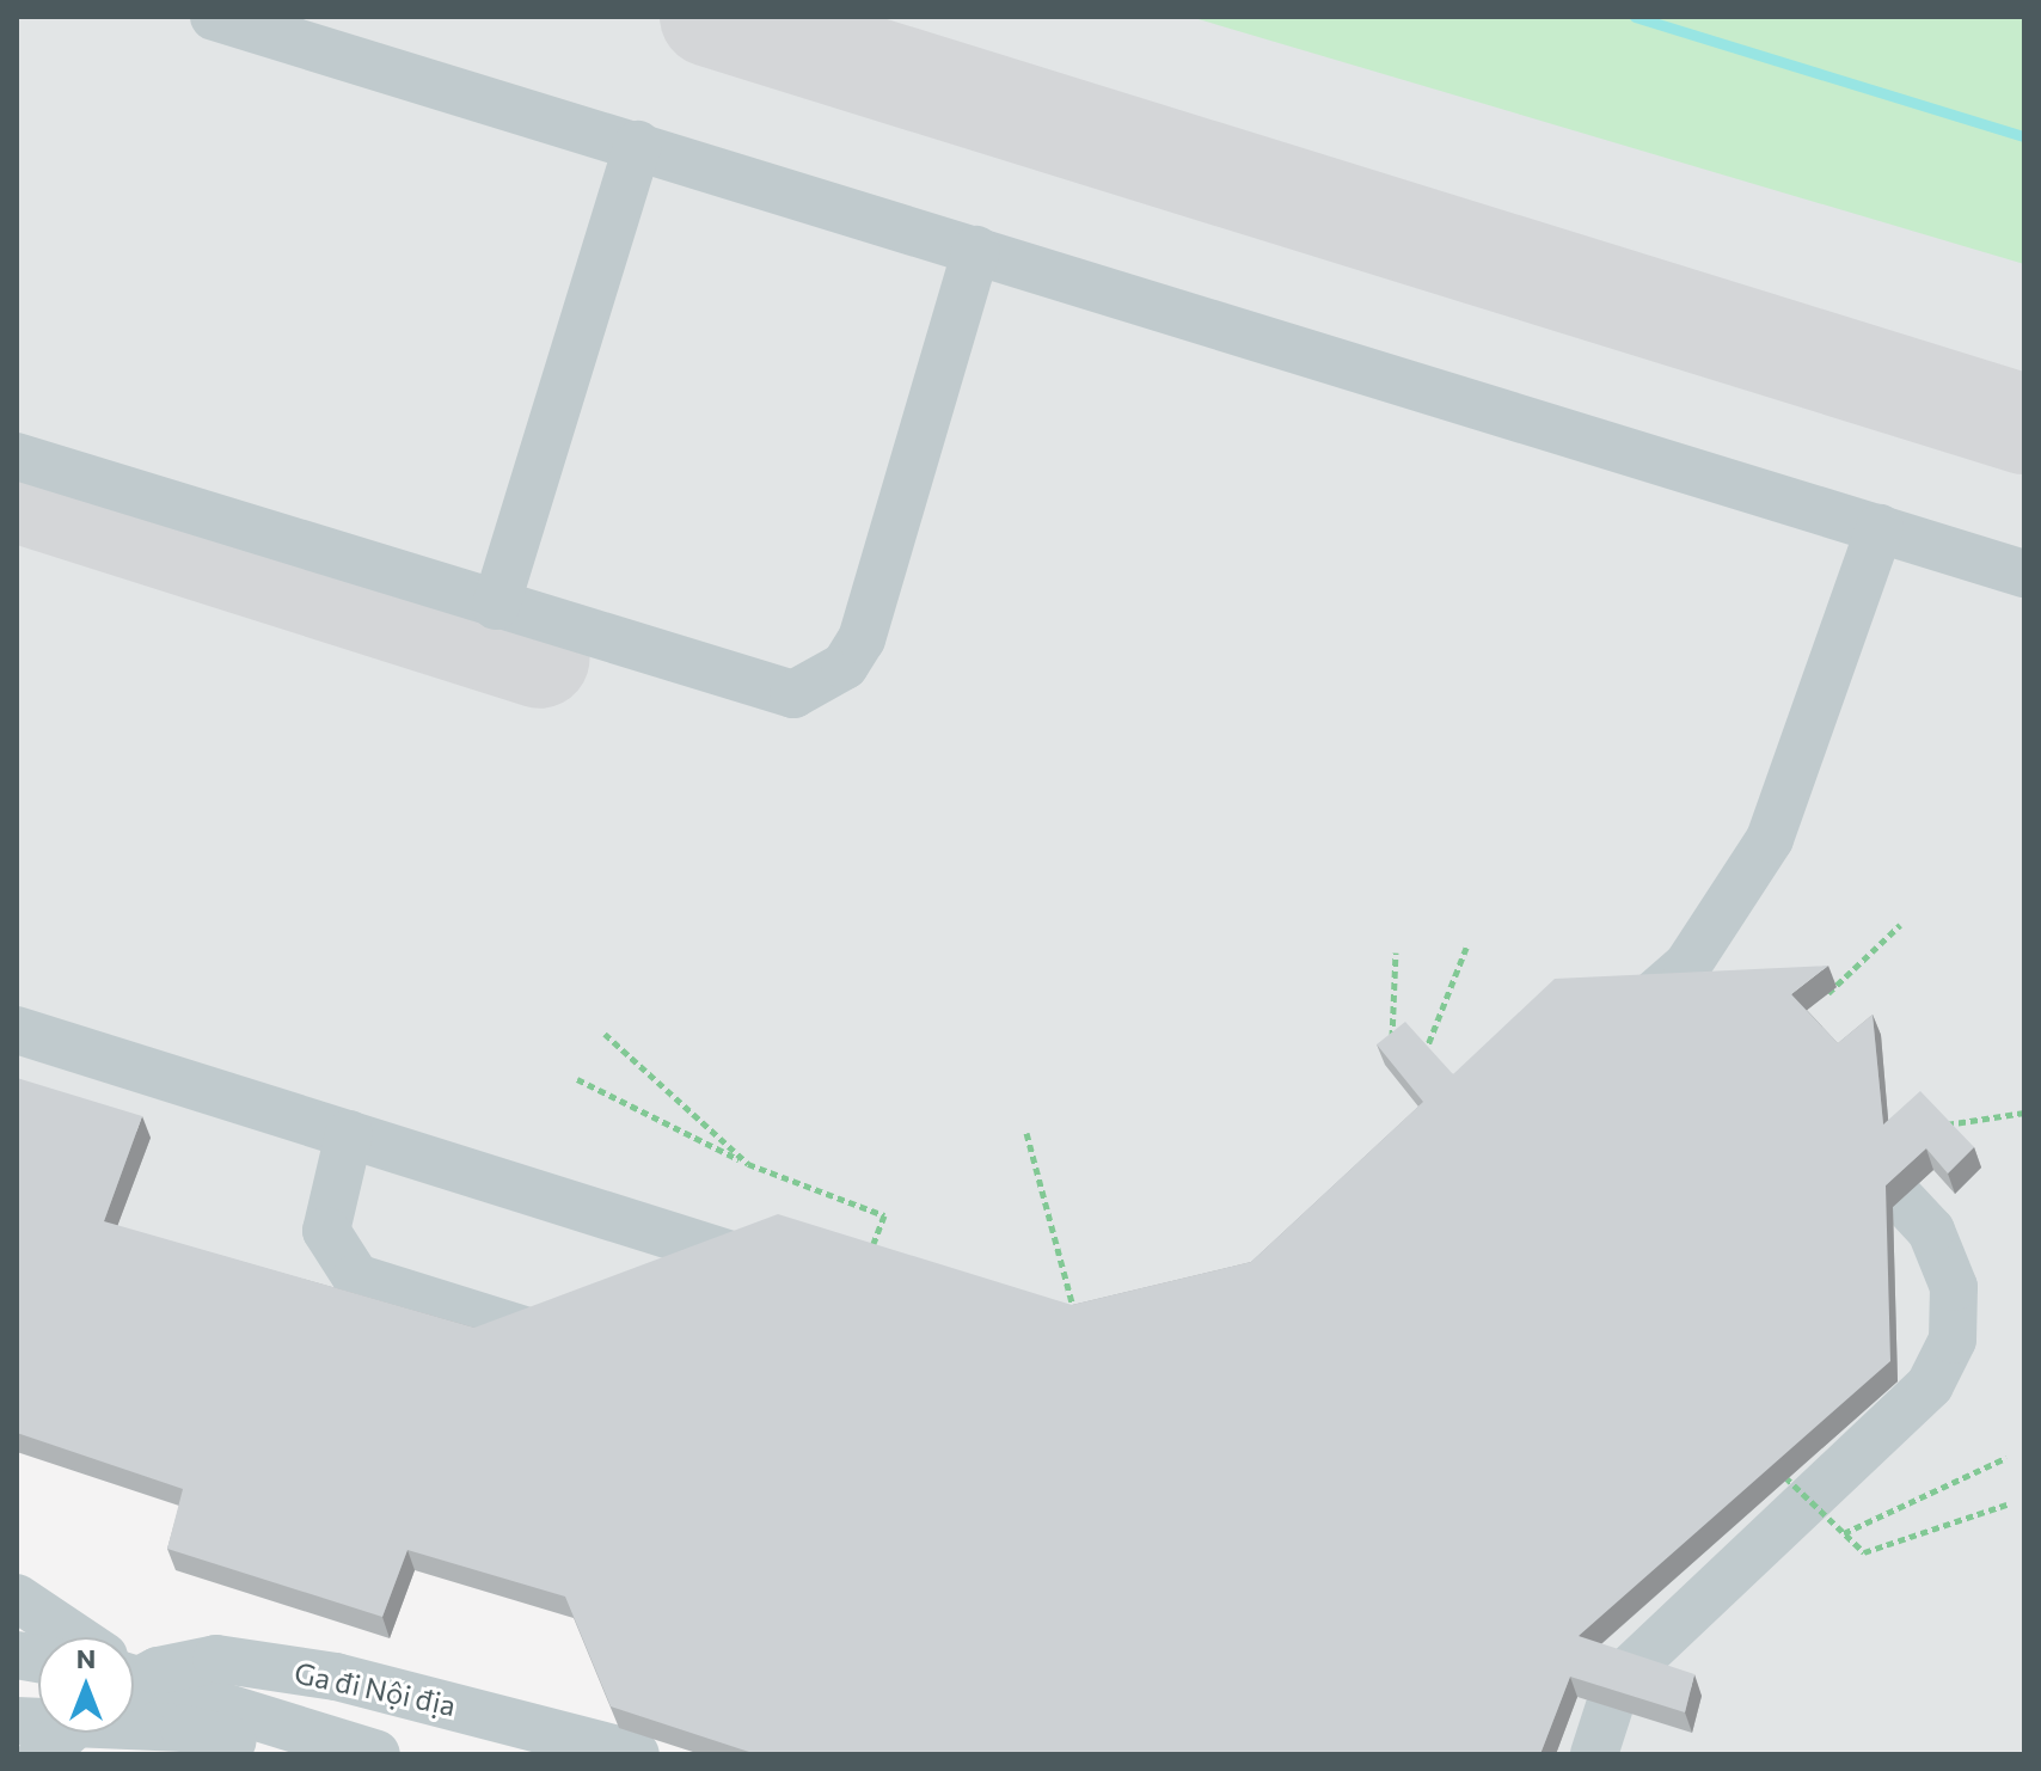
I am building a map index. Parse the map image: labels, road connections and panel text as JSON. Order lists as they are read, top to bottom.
{
  "streets": {
    "lane": ["Ga đi Nội địa"]
  },
  "north": "top"
}
